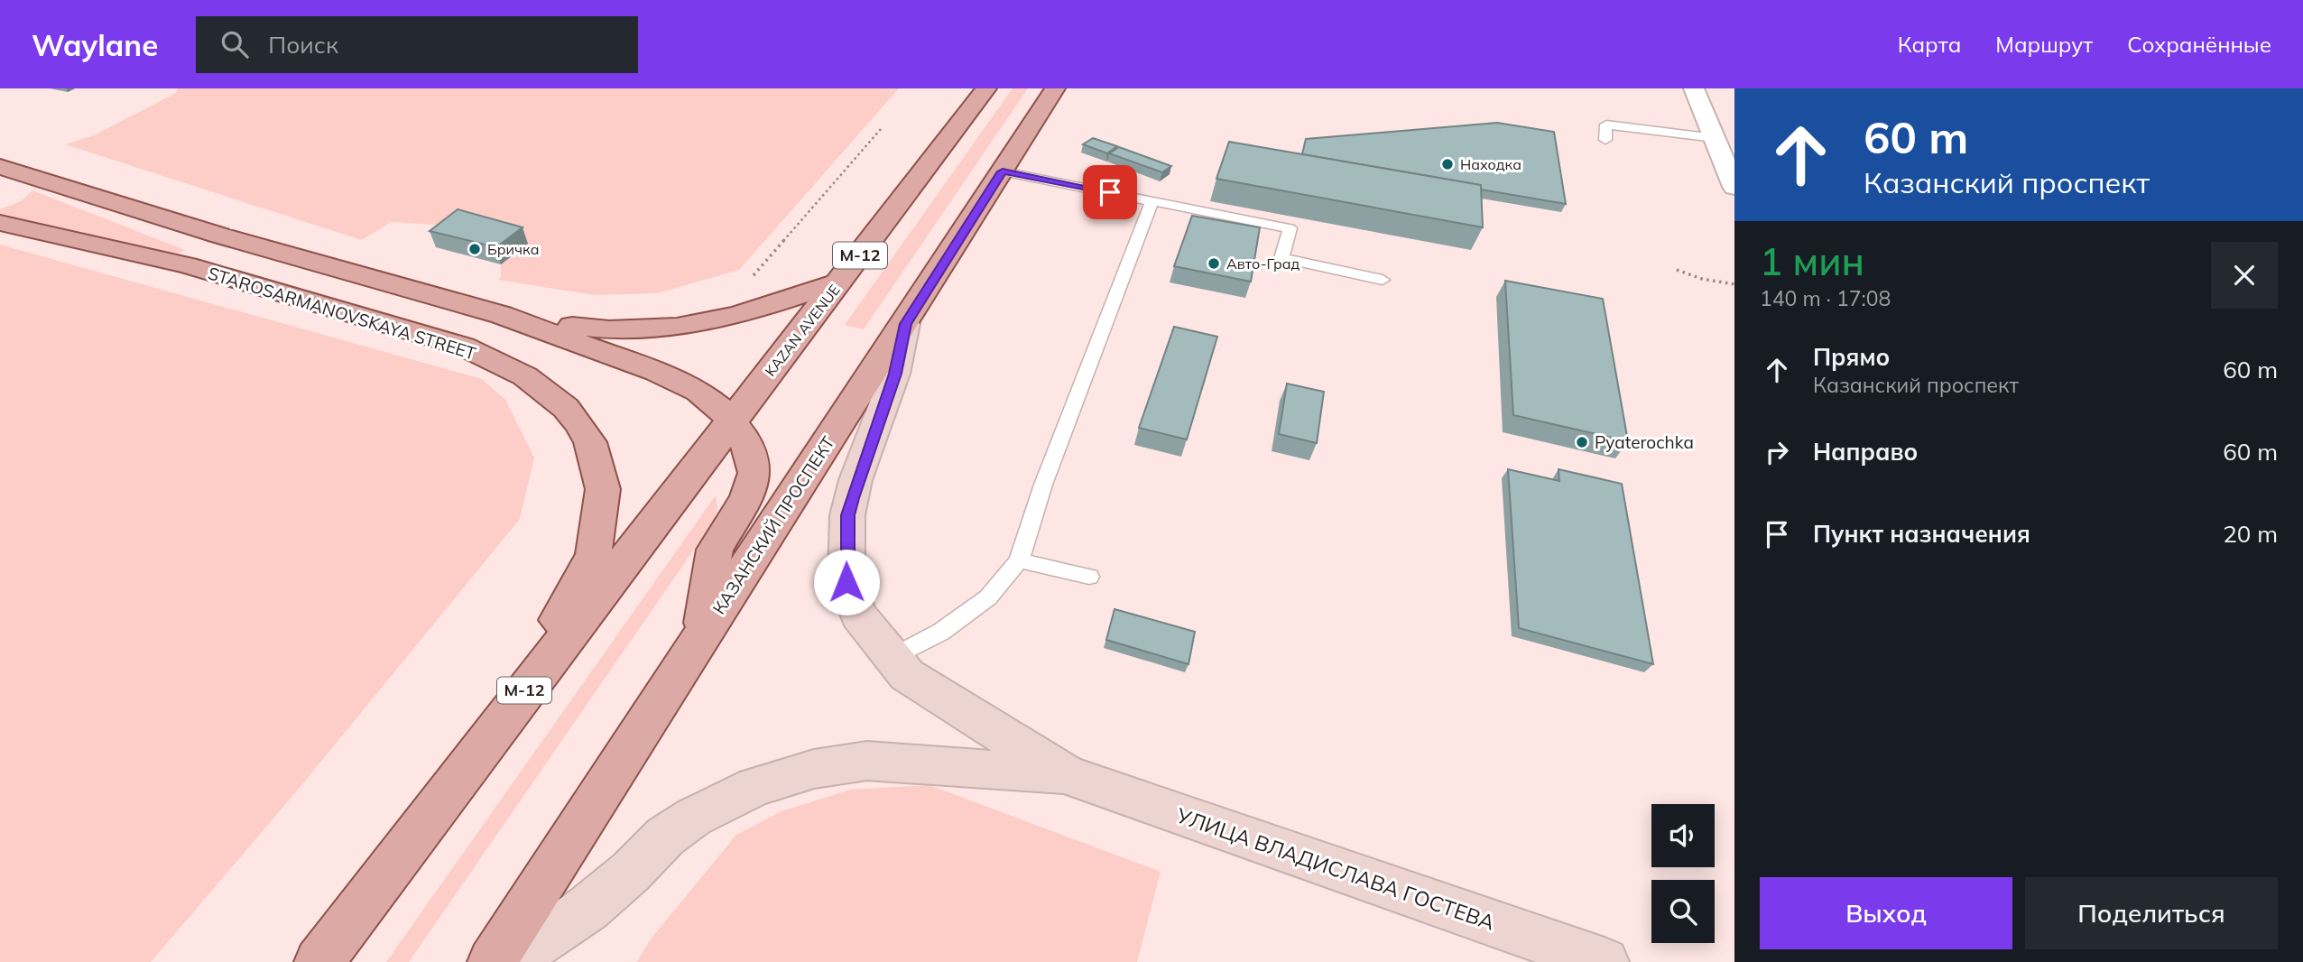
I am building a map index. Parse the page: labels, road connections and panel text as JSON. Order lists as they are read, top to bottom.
{
  "streets": {
    "main road": [
      "М-12",
      "STAROSARMANOVSKAYA STREET",
      "KAZAN AVENUE",
      "КАЗАНСКИЙ ПРОСПЕКТ",
      "УЛИЦА ВЛАДИСЛАВА ГОСТЕВА"
    ]
  },
  "crossings": [
    ["М-12", "STAROSARMANOVSKAYA STREET"],
    ["М-12", "KAZAN AVENUE"],
    ["КАЗАНСКИЙ ПРОСПЕКТ", "УЛИЦА ВЛАДИСЛАВА ГОСТЕВА"]
  ],
  "places": [
    "Находка",
    "Бричка",
    "Авто-Град",
    "Pyaterochka"
  ],
  "page": {
    "header": "Waylane",
    "search": "Поиск",
    "nav": ["Карта", "Маршрут", "Сохранённые"],
    "turn": ["60 m", "Казанский проспект"],
    "heading": ["1 мин", "140 m · 17:08"],
    "list": [
      {
        "name": "Прямо",
        "note": "Казанский проспект",
        "value": "60 m"
      },
      {
        "name": "Направо",
        "value": "60 m"
      },
      {
        "name": "Пункт назначения",
        "value": "20 m"
      }
    ],
    "buttons": ["Выход", "Поделиться"]
  }
}
